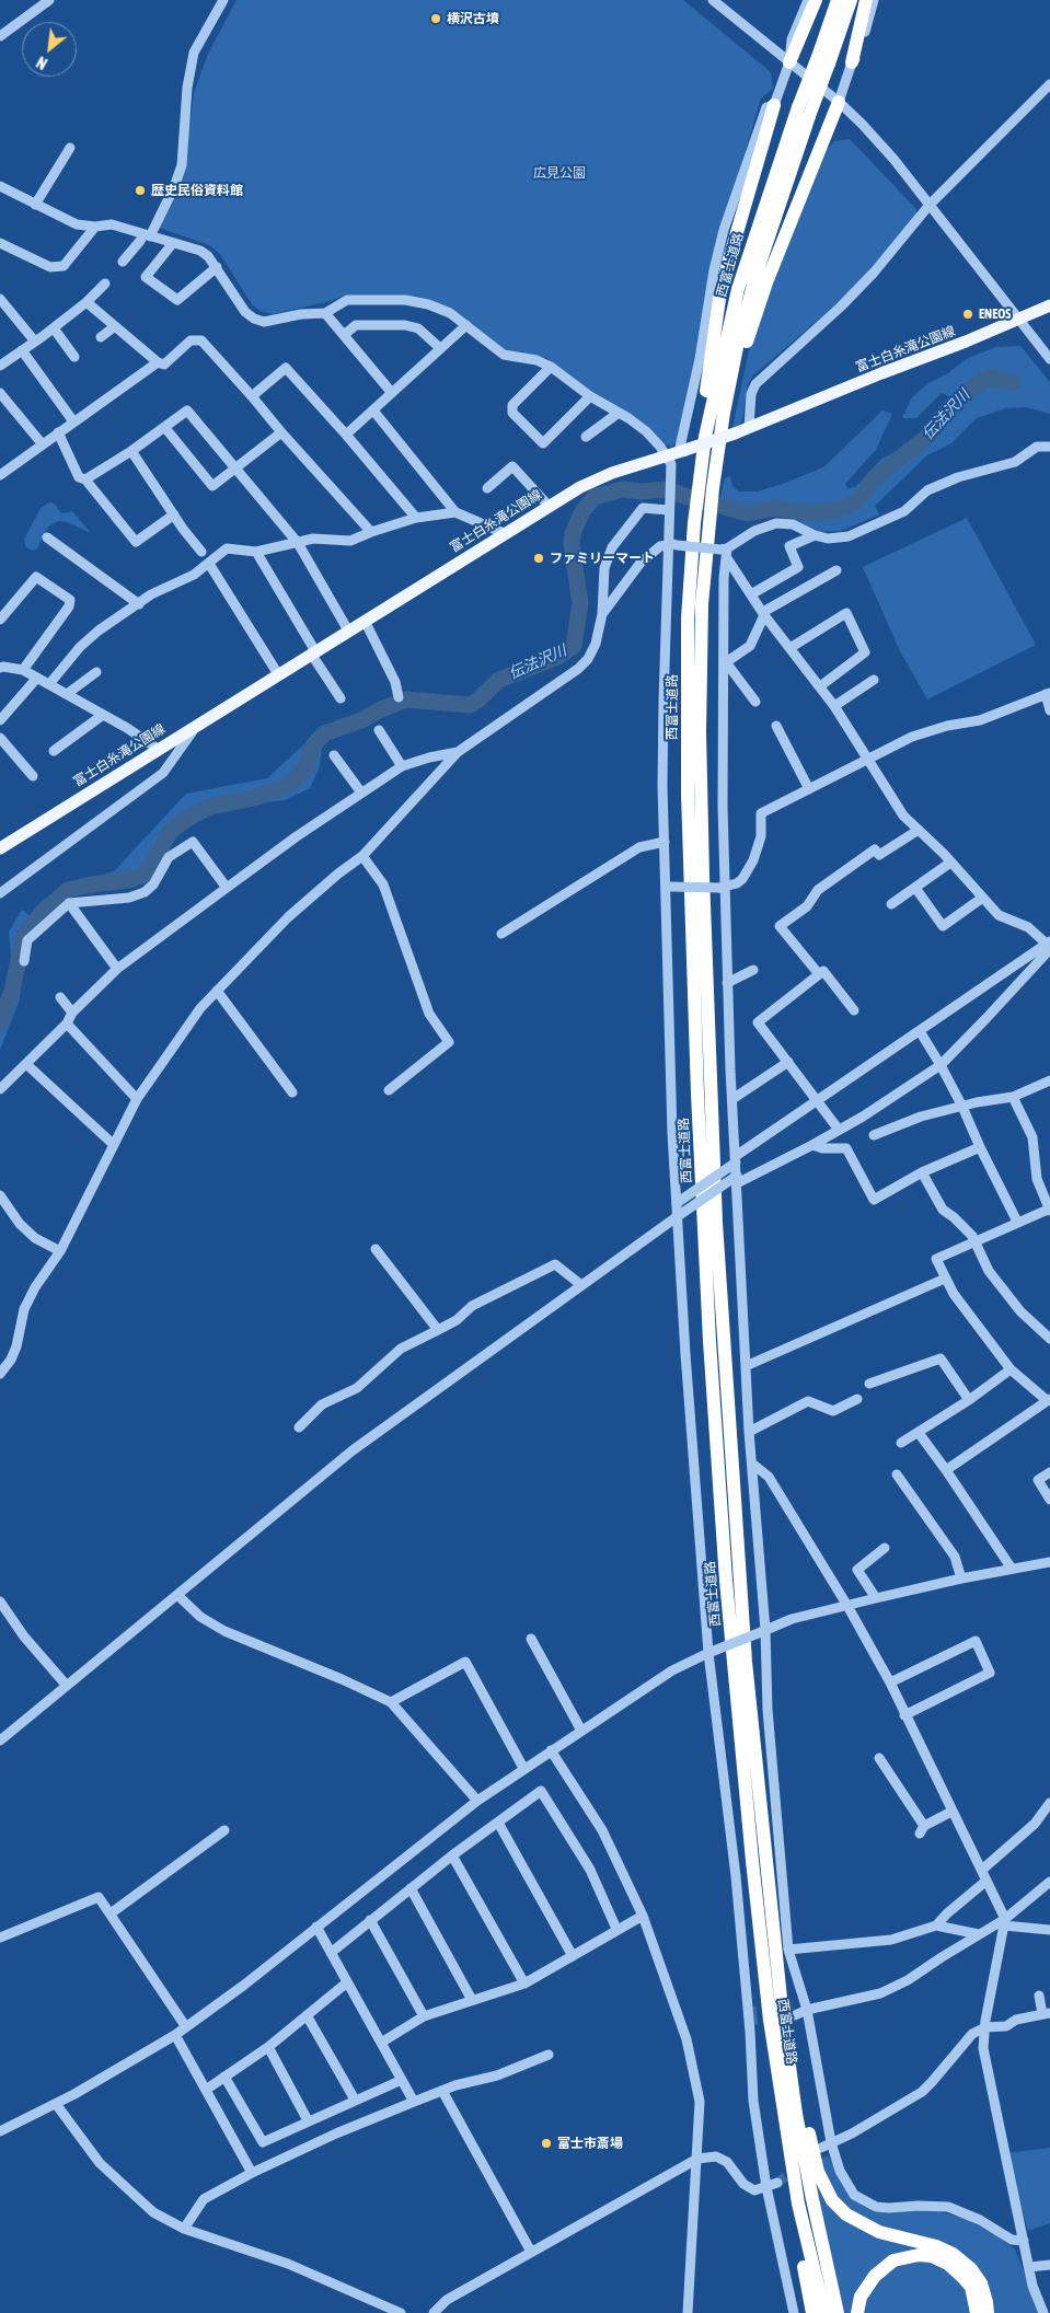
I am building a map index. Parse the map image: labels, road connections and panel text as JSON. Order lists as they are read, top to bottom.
{
  "streets": {
    "highway": ["西富士道路"],
    "main road": ["富士白糸滝公園線"]
  },
  "water": ["伝法沢川"],
  "parks": ["広見公園"],
  "places": [
    "横沢古墳",
    "歴史民俗資料館",
    "ENEOS",
    "ファミリーマート",
    "富士市斎場"
  ],
  "north": "bottom left"
}
